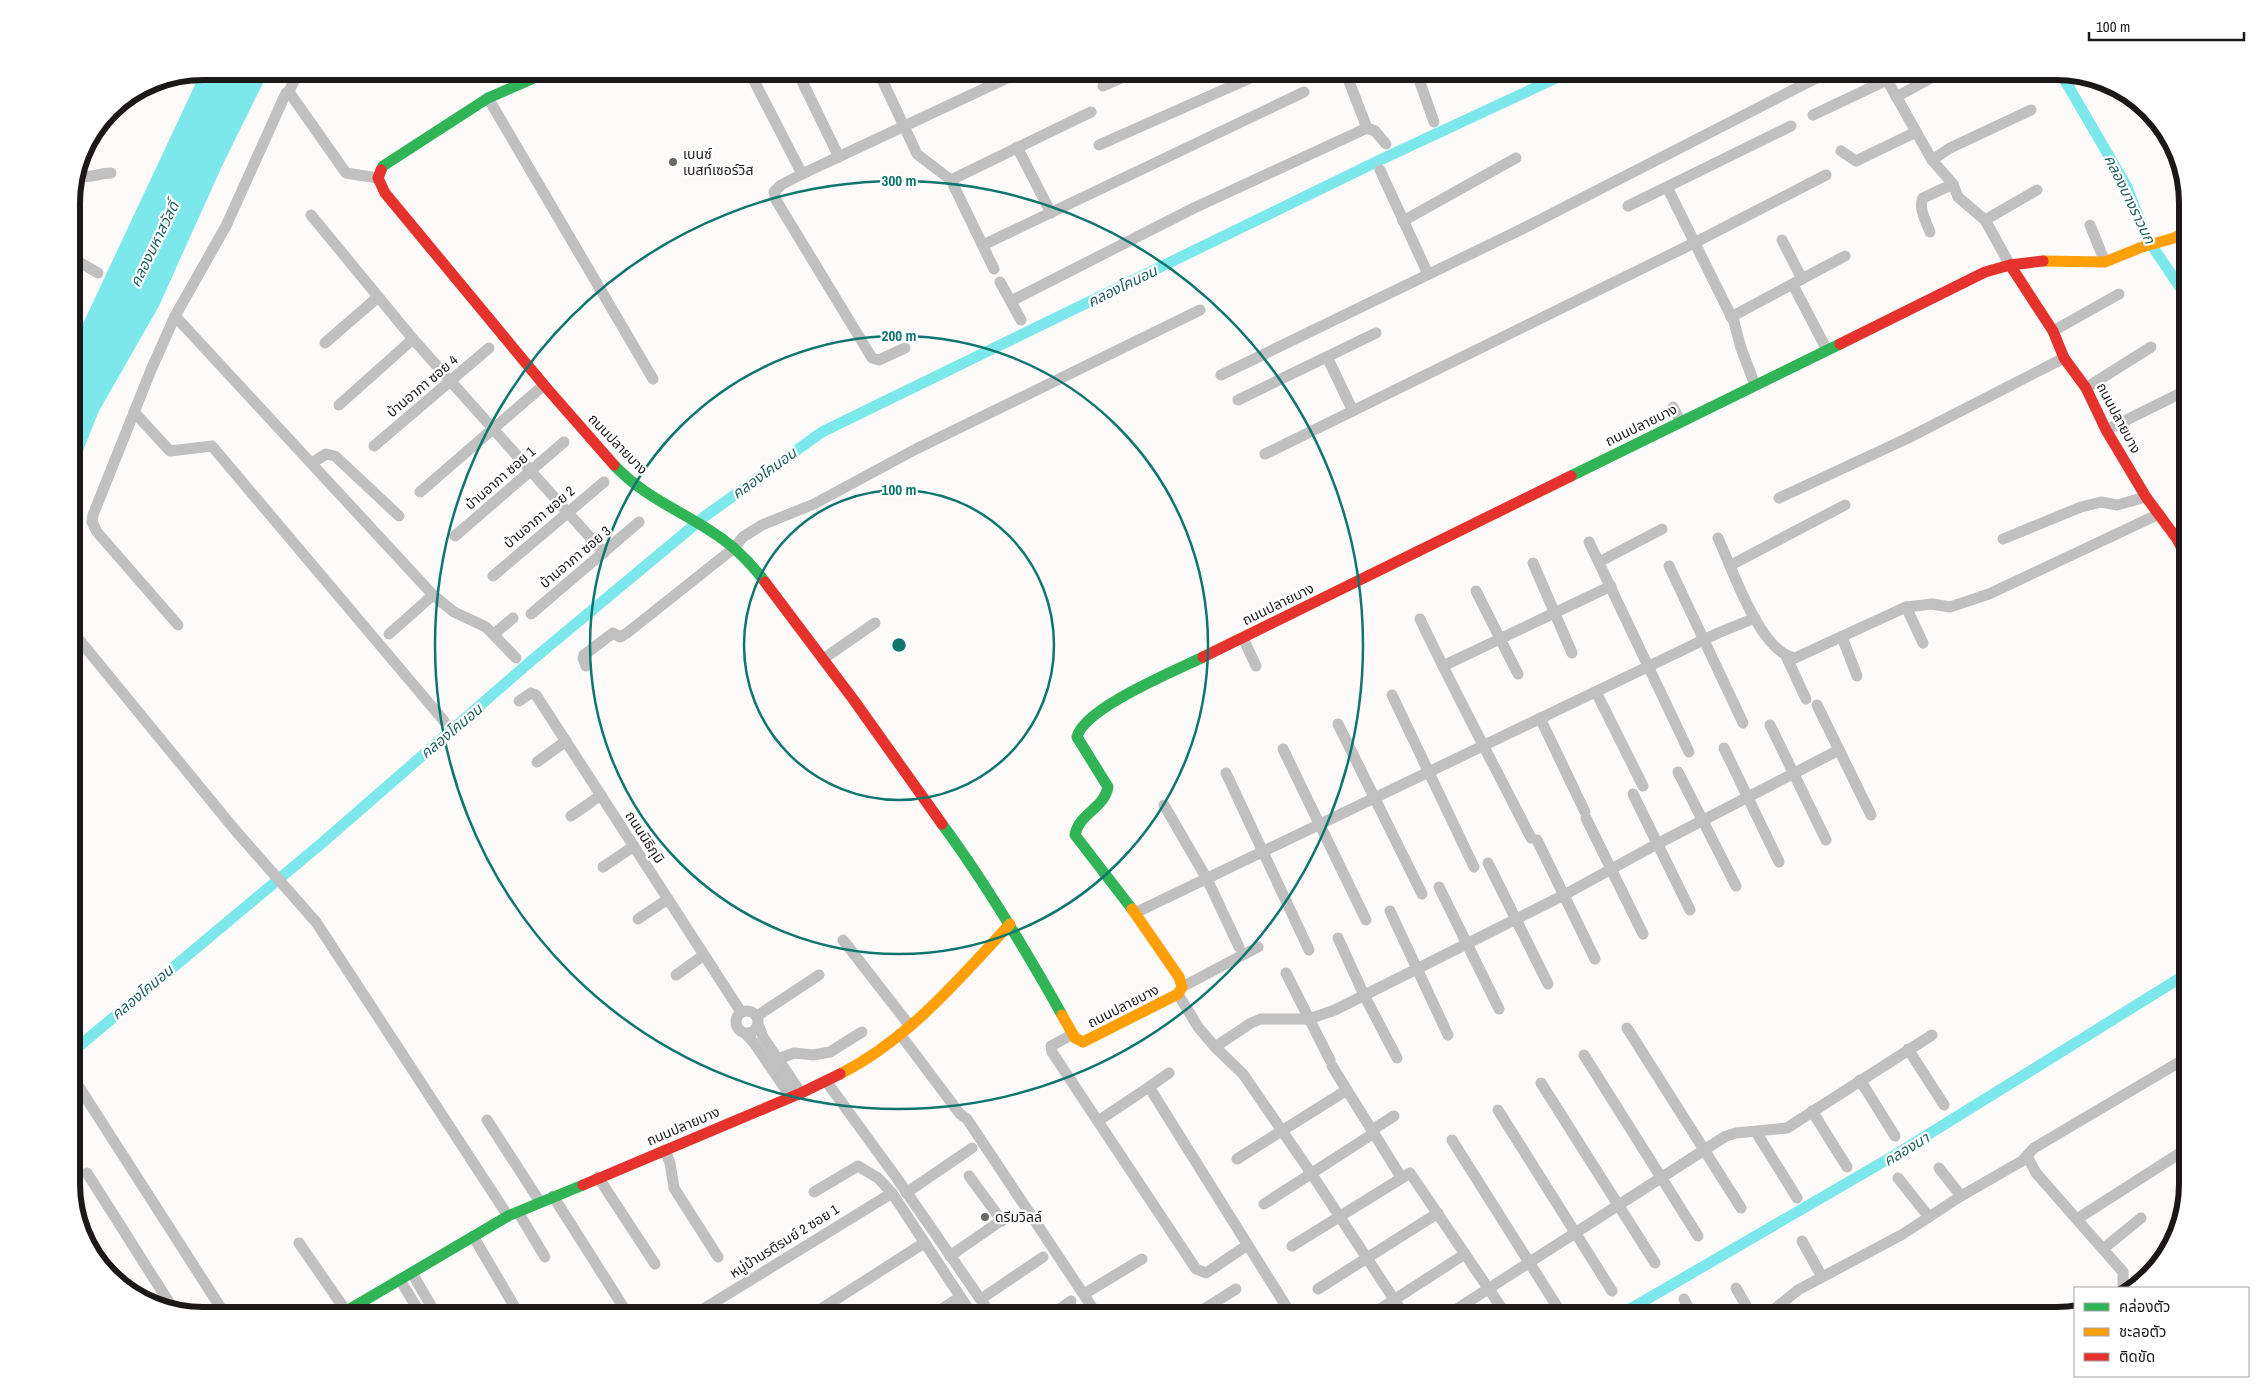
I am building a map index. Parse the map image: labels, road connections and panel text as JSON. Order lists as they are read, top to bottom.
{
  "streets": {
    "street": [
      "บ้านอาภา ซอย 4",
      "ถนนปลายบาง",
      "บ้านอาภา ซอย 1",
      "บ้านอาภา ซอย 2",
      "บ้านอาภา ซอย 3",
      "ถนนนิธิภุมิ",
      "หมู่บ้านรติรมย์ 2 ซอย 1"
    ]
  },
  "water": [
    "คลองบางราวนก",
    "คลองมหาสวัสดิ์",
    "คลองโคนอน",
    "คลองนา"
  ],
  "places": ["เบนซ์ เบสท์เซอร์วิส", "ดรีมวิลล์"],
  "legend": ["คล่องตัว", "ชะลอตัว", "ติดขัด"],
  "scale_bar": "100 m",
  "rings": ["300 m", "200 m", "100 m"]
}
